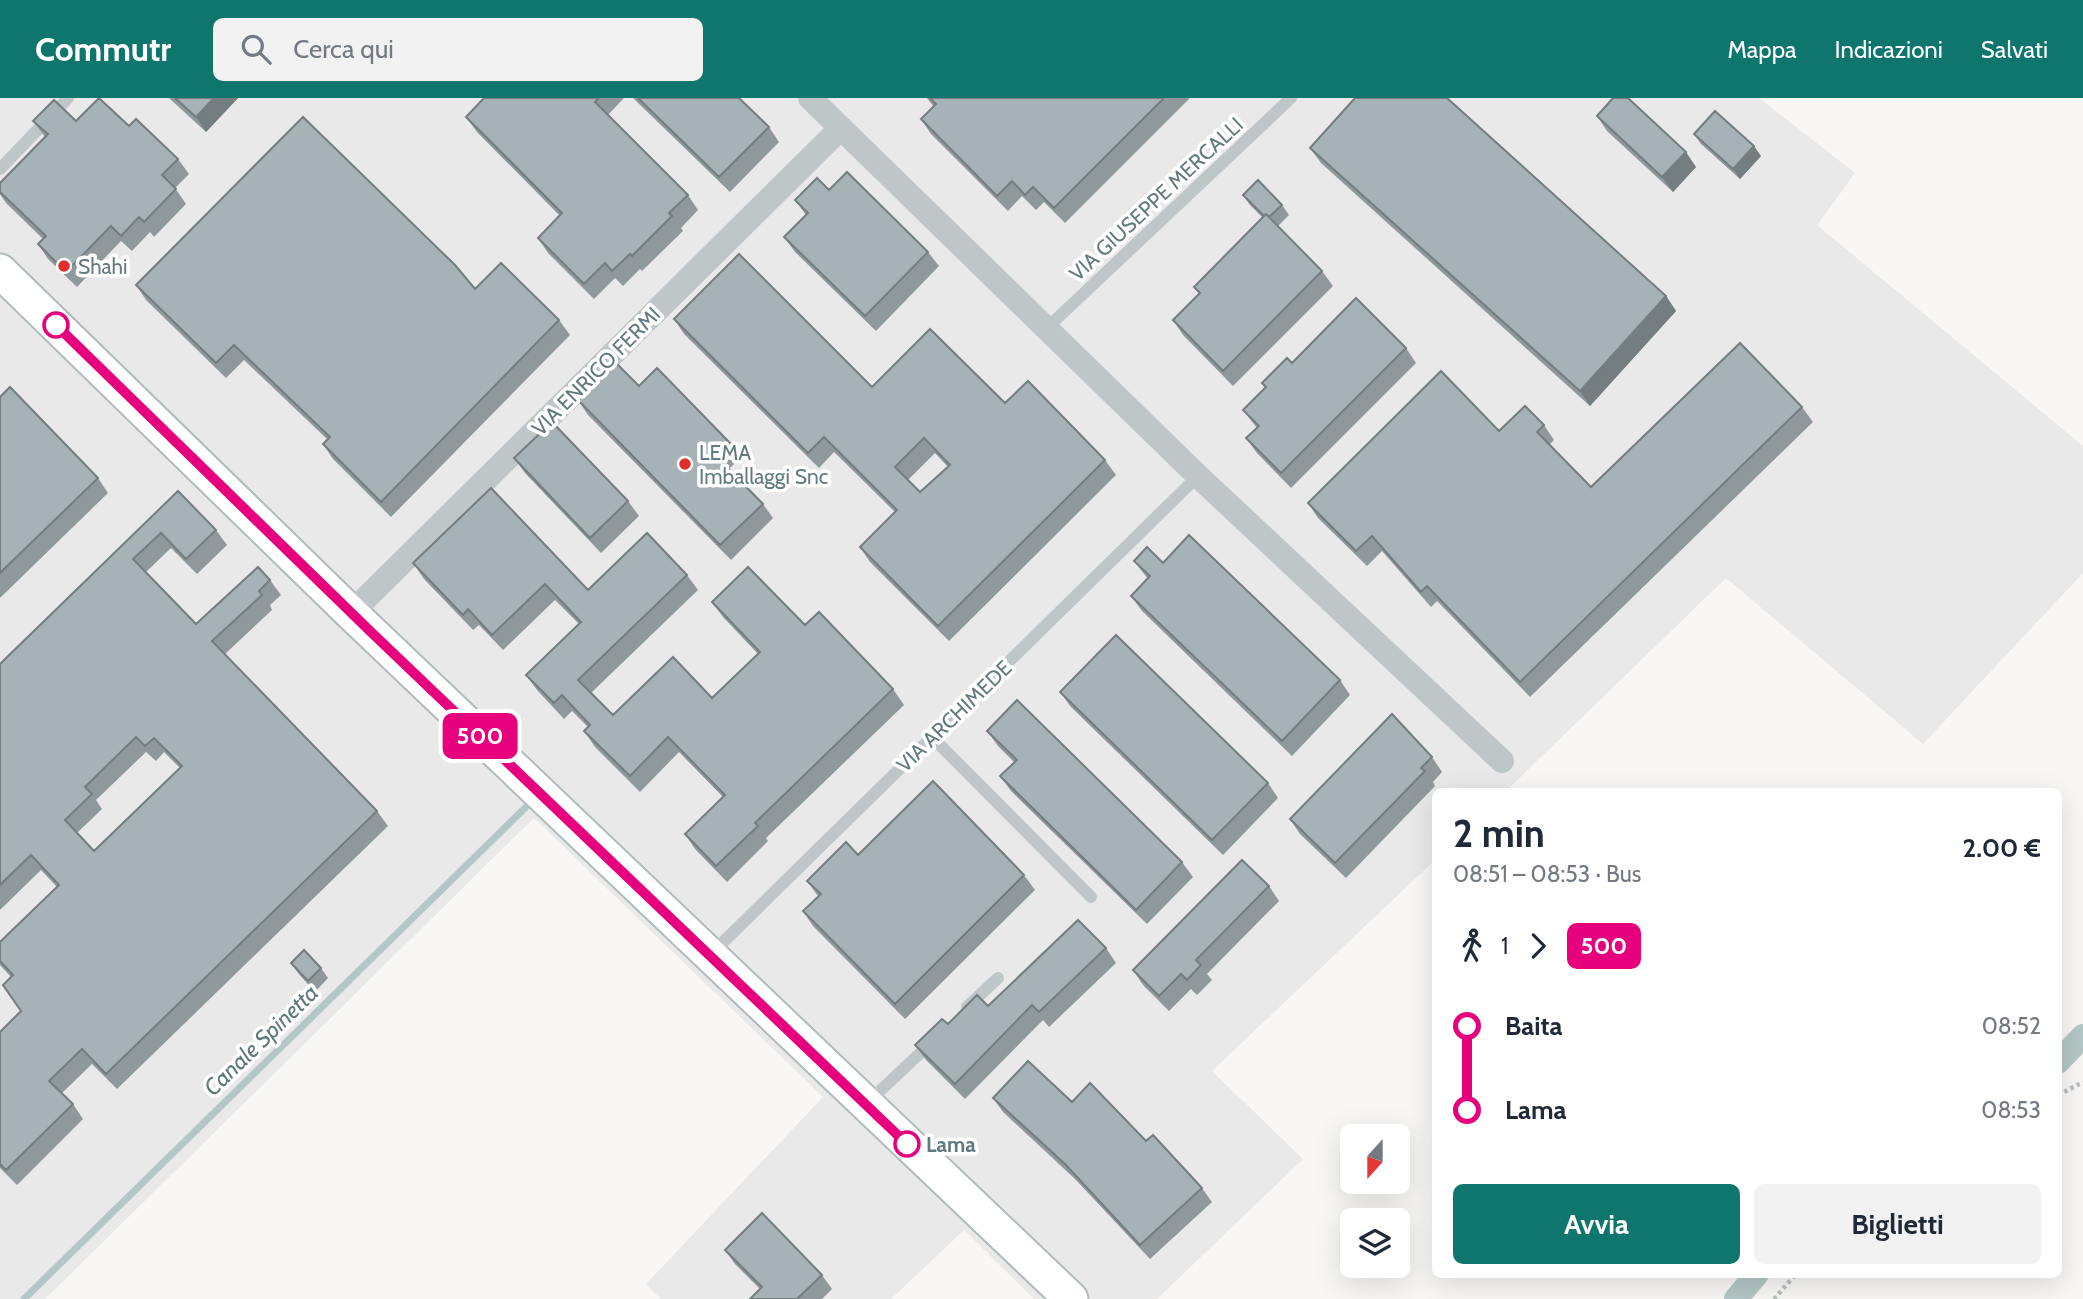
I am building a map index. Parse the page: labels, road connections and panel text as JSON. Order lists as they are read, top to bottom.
{
  "streets": {
    "street": ["VIA ENRICO FERMI"],
    "lane": ["VIA GIUSEPPE MERCALLI", "VIA ARCHIMEDE"]
  },
  "water": ["Canale Spinetta"],
  "places": ["Shahi", "LEMA Imballaggi Snc", "Lama"],
  "lines": ["bus line 500"],
  "north": "bottom",
  "page": {
    "header": "Commutr",
    "search": "Cerca qui",
    "nav": ["Mappa", "Indicazioni", "Salvati"],
    "on_map": "500",
    "heading": ["2 min", "08:51 – 08:53 · Bus", "2.00 €"],
    "legs": ["1", "500"],
    "list": [
      {
        "name": "Baita",
        "value": "08:52"
      },
      {
        "name": "Lama",
        "value": "08:53"
      }
    ],
    "buttons": ["Avvia", "Biglietti"]
  }
}
